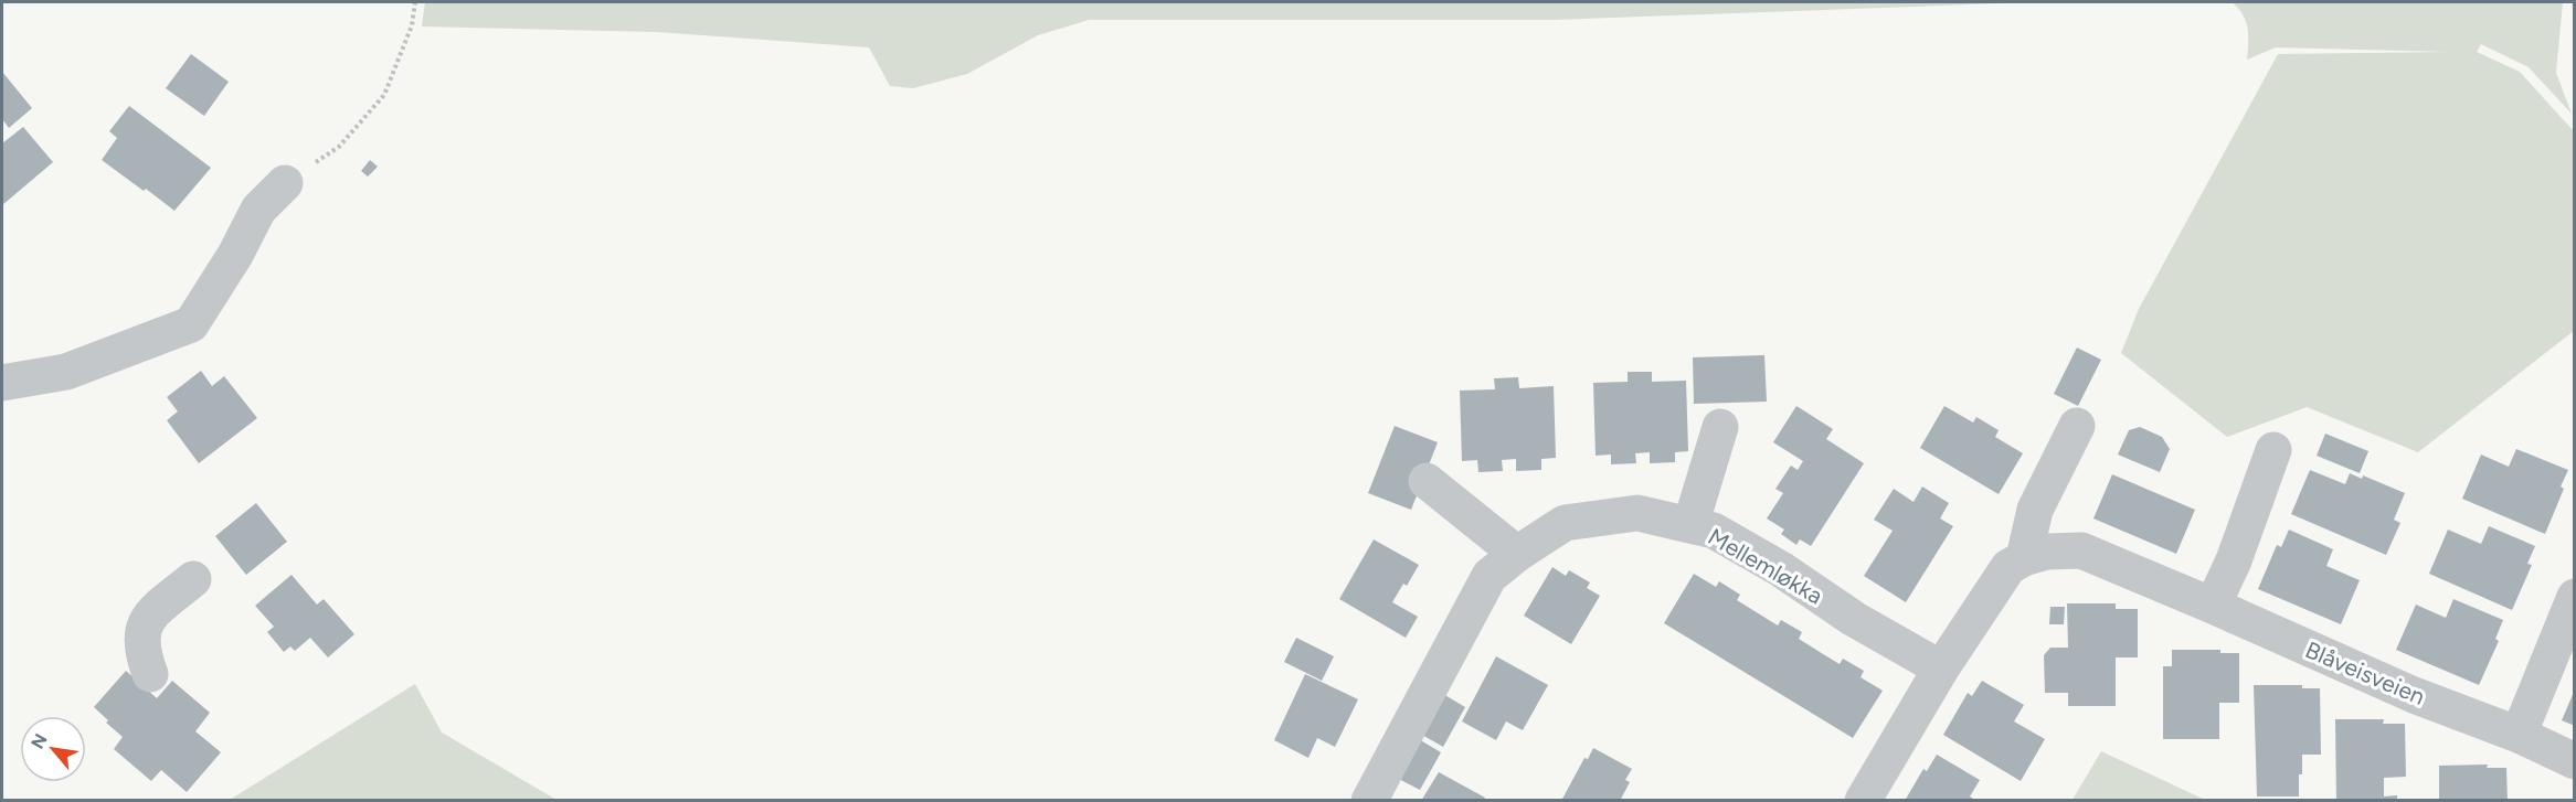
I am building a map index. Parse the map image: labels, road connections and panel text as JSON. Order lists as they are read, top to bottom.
{
  "streets": {
    "street": ["Mellemløkka", "Blåveisveien"]
  },
  "north": "top left"
}
